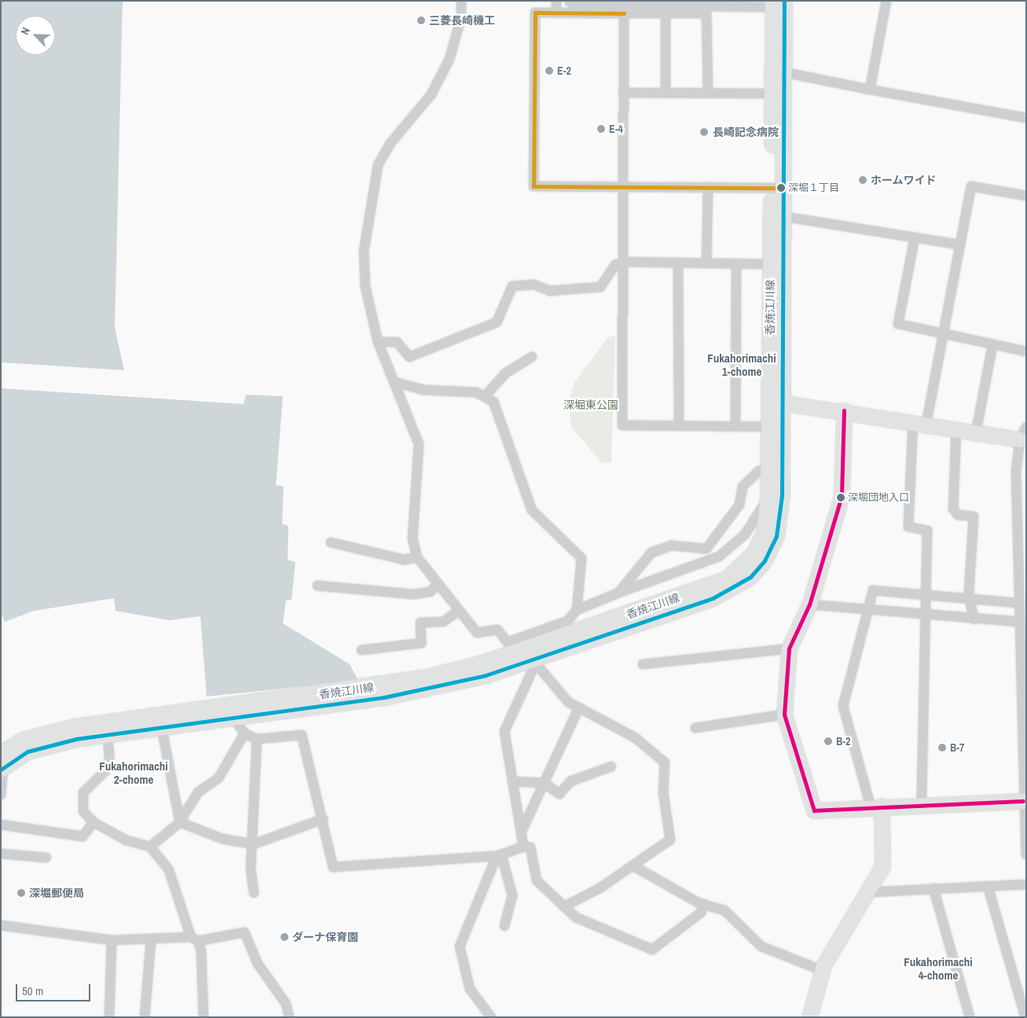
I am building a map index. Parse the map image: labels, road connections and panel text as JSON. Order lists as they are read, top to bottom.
{
  "streets": {
    "main road": ["香焼江川線"]
  },
  "districts": ["Fukahorimachi 1-chome", "Fukahorimachi 2-chome", "Fukahorimachi 4-chome"],
  "parks": ["深堀東公園"],
  "places": [
    "三菱長崎機工",
    "E-2",
    "E-4",
    "長崎記念病院",
    "ホームワイド",
    "深堀１丁目",
    "深堀団地入口",
    "B-2",
    "B-7",
    "深堀郵便局",
    "ダーナ保育園"
  ],
  "scale_bar": "50 m",
  "north": "top left"
}
